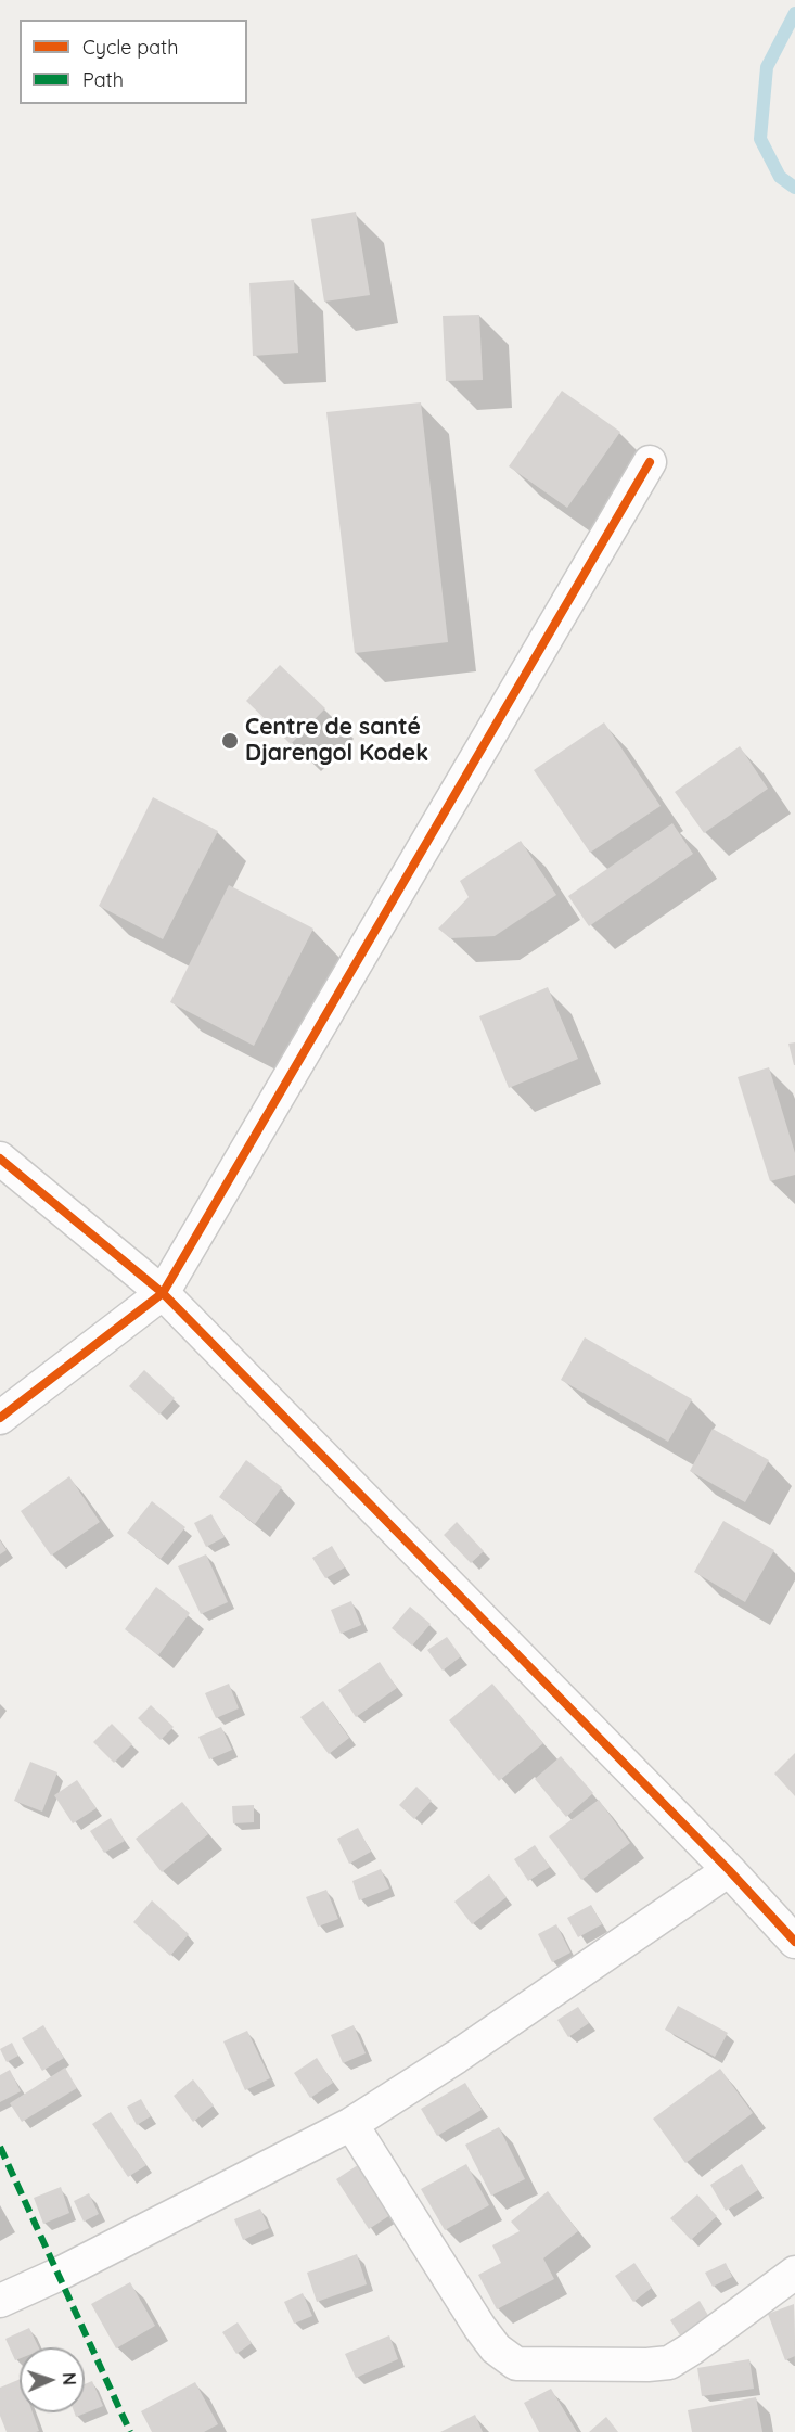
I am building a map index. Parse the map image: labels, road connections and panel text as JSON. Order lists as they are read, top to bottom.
{
  "places": ["Centre de santé Djarengol Kodek"],
  "legend": ["Cycle path", "Path"],
  "north": "right"
}
